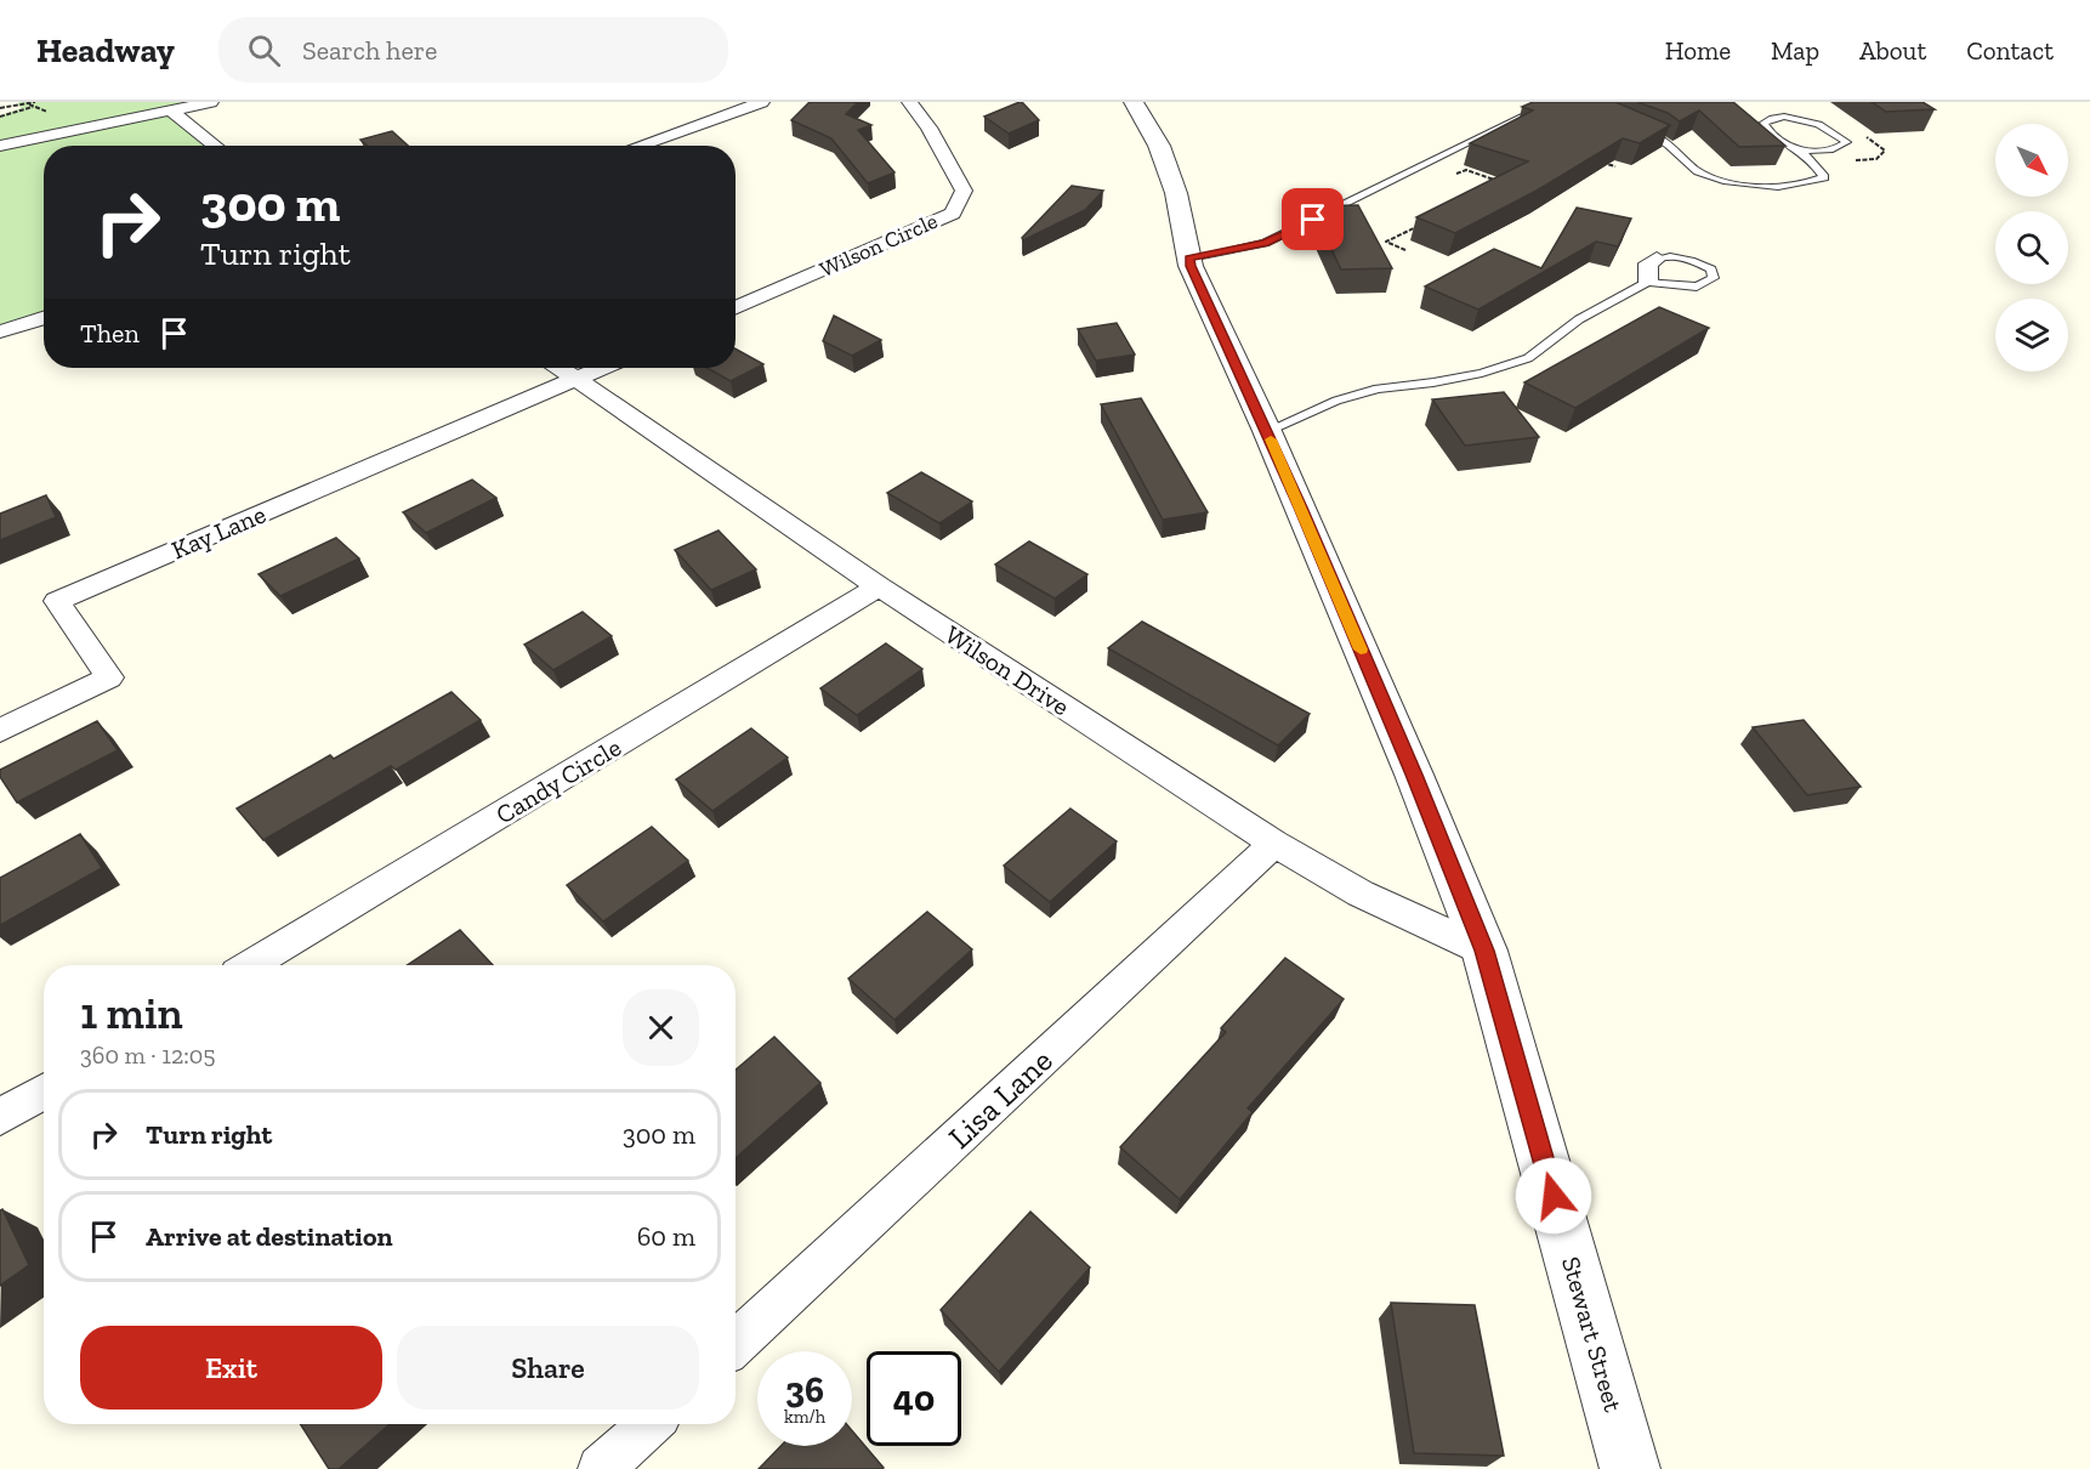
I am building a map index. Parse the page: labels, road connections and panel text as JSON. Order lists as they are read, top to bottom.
{
  "streets": {
    "street": [
      "Wilson Circle",
      "Kay Lane",
      "Wilson Drive",
      "Candy Circle",
      "Lisa Lane",
      "Stewart Street"
    ]
  },
  "crossings": [
    ["Kay Lane", "Wilson Drive"],
    ["Wilson Drive", "Candy Circle"],
    ["Wilson Drive", "Lisa Lane"],
    ["Wilson Drive", "Stewart Street"]
  ],
  "north": "bottom right",
  "page": {
    "header": "Headway",
    "search": "Search here",
    "nav": [
      "Home",
      "Map",
      "About",
      "Contact"
    ],
    "turn": ["300 m", "Turn right"],
    "then": "Then",
    "heading": ["1 min", "360 m · 12:05"],
    "list": [
      {
        "name": "Turn right",
        "value": "300 m"
      },
      {
        "name": "Arrive at destination",
        "value": "60 m"
      }
    ],
    "buttons": ["Exit", "Share"],
    "speed": "36 km/h",
    "limit": "40"
  }
}
